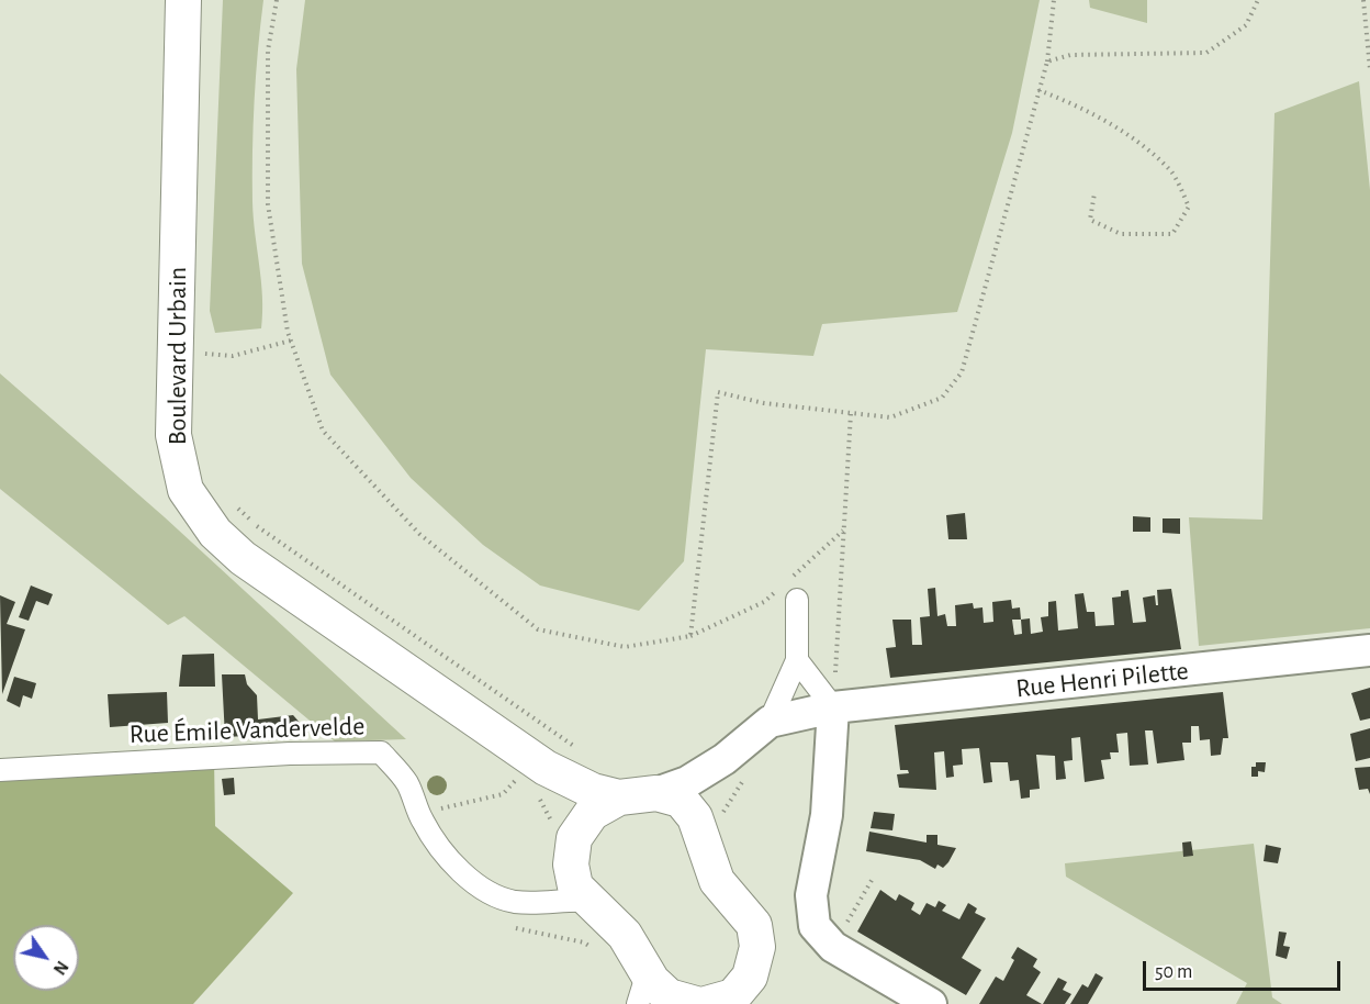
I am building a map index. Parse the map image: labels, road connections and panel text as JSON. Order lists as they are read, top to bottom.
{
  "streets": {
    "main road": ["Boulevard Urbain"],
    "street": ["Rue Henri Pilette", "Rue Émile Vandervelde"]
  },
  "crossings": [
    ["Boulevard Urbain", "Rue Émile Vandervelde"]
  ],
  "scale_bar": "50 m",
  "north": "bottom right"
}
